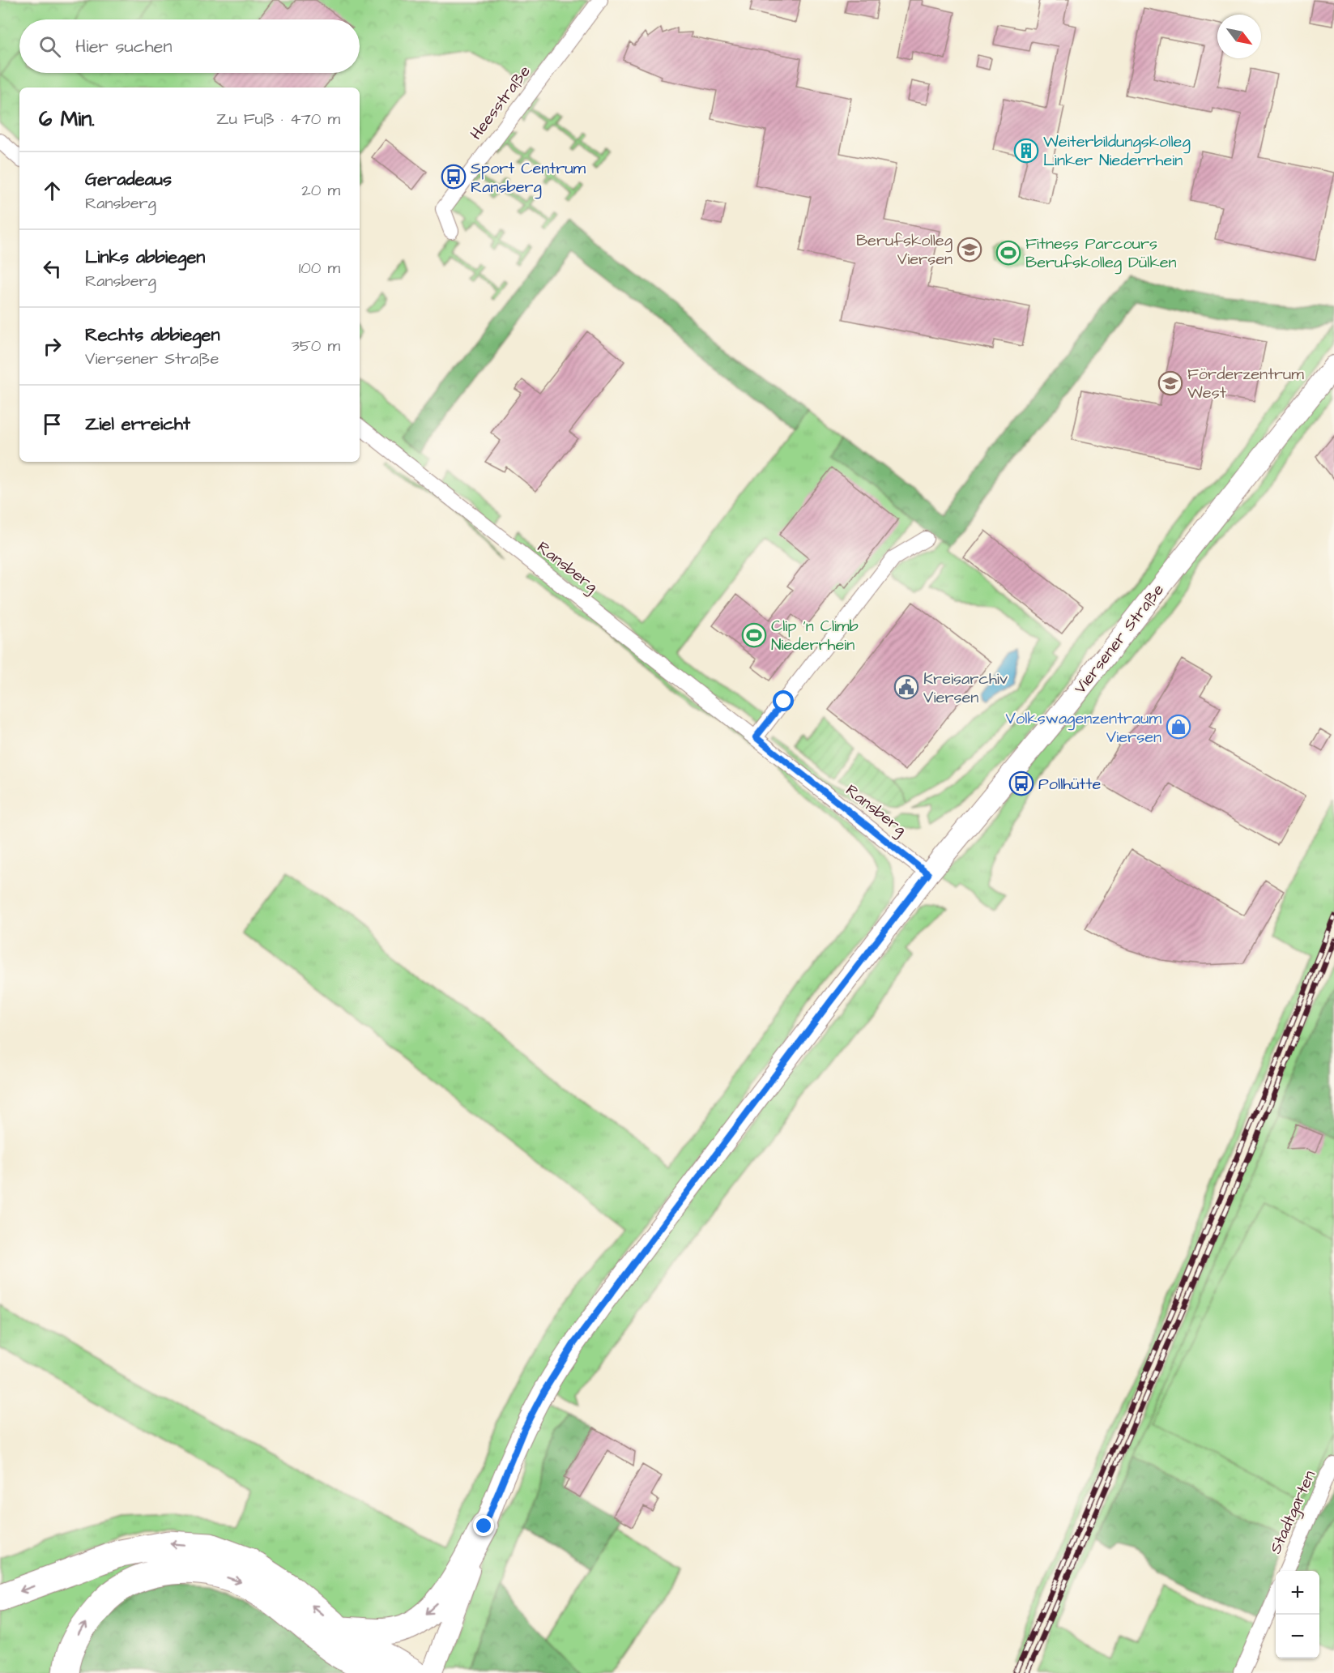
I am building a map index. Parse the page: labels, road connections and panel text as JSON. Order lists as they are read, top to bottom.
{
  "streets": {
    "main road": ["Viersener Straße"],
    "street": ["Heesstraße", "Ransberg", "Stadtgarten"]
  },
  "crossings": [
    ["Ransberg", "Viersener Straße"]
  ],
  "places": {
    "building": ["Weiterbildungskolleg Linker Niederrhein"],
    "bus stop": ["Sport Centrum Ransberg", "Pollhütte"],
    "school or university": ["Berufskolleg Viersen", "Förderzentrum West"],
    "sports": ["Fitness Parcours Berufskolleg Dülken", "Clip 'n Climb Niederrhein"],
    "public building": ["Kreisarchiv Viersen"],
    "shop": ["Volkswagenzentraum Viersen"]
  },
  "north": "bottom right",
  "page": {
    "search": "Hier suchen",
    "heading": ["6 Min.", "Zu Fuß · 470 m"],
    "list": [
      ["Geradeaus", "Ransberg", "20 m"],
      ["Links abbiegen", "Ransberg", "100 m"],
      ["Rechts abbiegen", "Viersener Straße", "350 m"],
      "Ziel erreicht"
    ],
    "map_buttons": ["+", "−"]
  }
}
